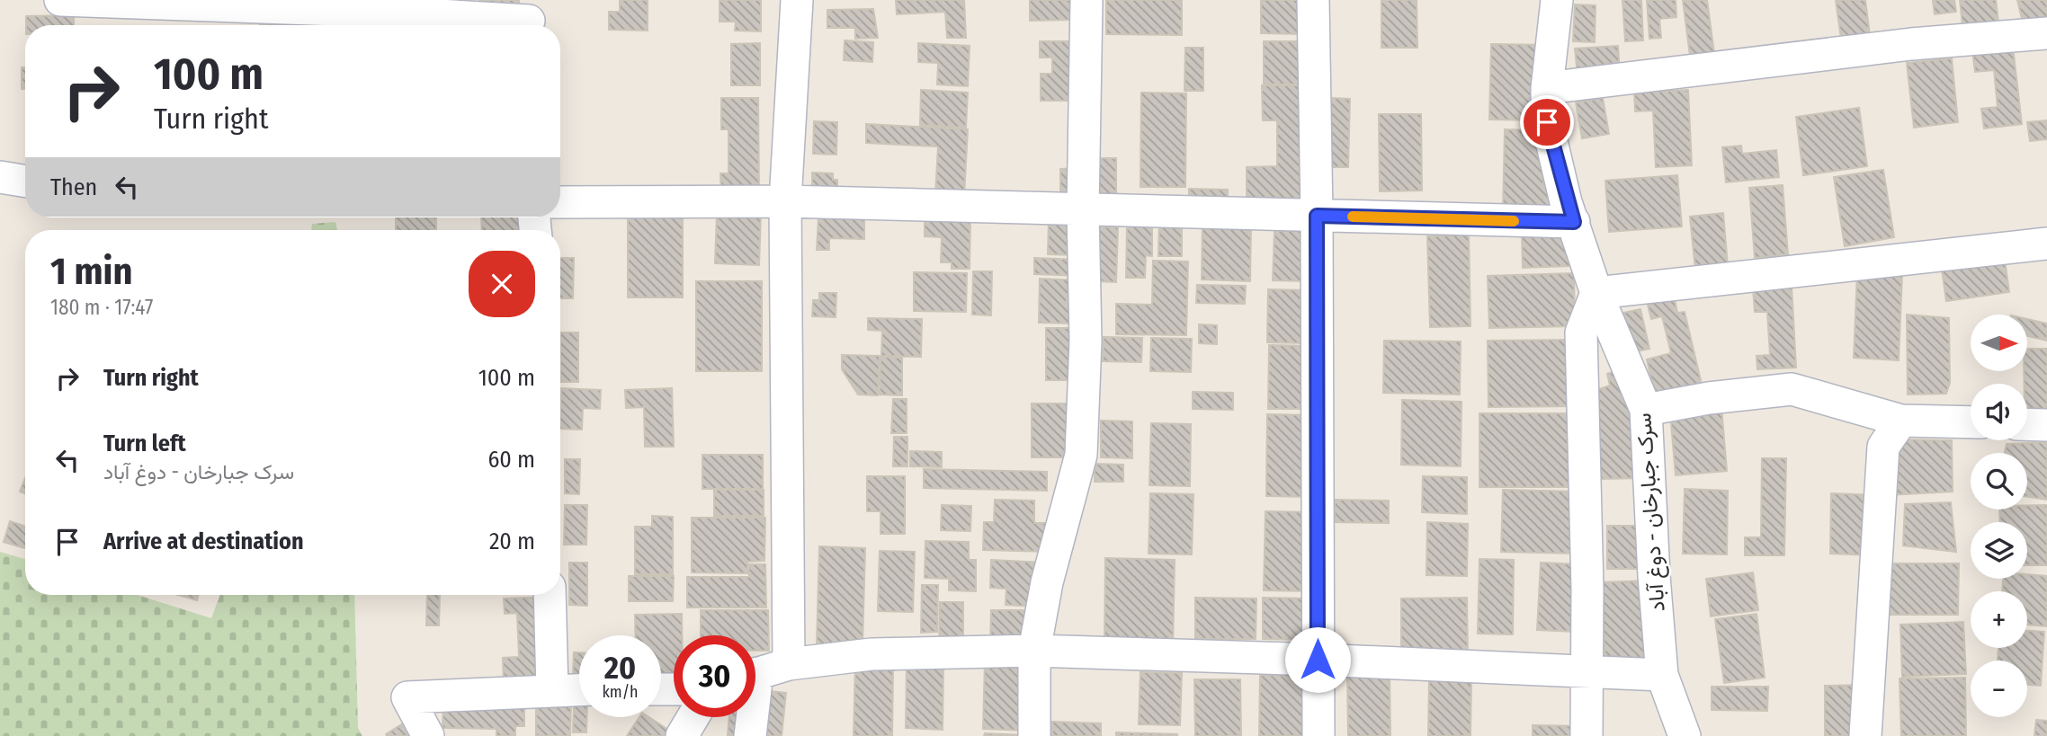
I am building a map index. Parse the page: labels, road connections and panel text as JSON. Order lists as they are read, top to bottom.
{
  "streets": {
    "street": ["سرک جبارخان - دوغ آباد"]
  },
  "north": "right",
  "page": {
    "turn": ["100 m", "Turn right"],
    "then": "Then",
    "heading": ["1 min", "180 m · 17:47"],
    "map_buttons": ["+", "−"],
    "list": [
      {
        "name": "Turn right",
        "value": "100 m"
      },
      {
        "name": "Turn left",
        "note": "سرک جبارخان - دوغ آباد",
        "value": "60 m"
      },
      {
        "name": "Arrive at destination",
        "value": "20 m"
      }
    ],
    "speed": "20 km/h",
    "limit": "30"
  }
}
